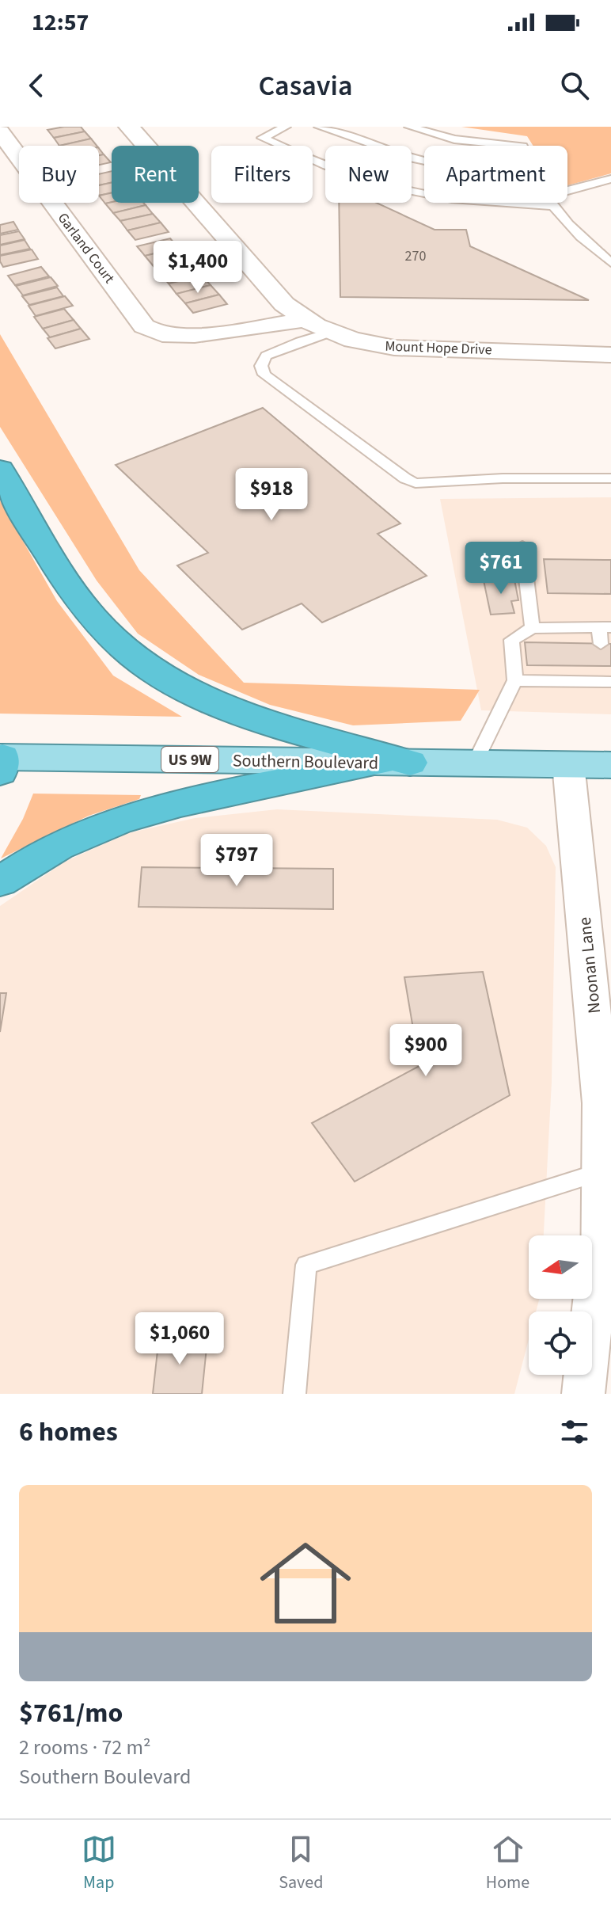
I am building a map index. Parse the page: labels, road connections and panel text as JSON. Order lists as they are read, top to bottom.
{
  "streets": {
    "main road": ["US 9W", "Southern Boulevard"],
    "street": ["Garland Court", "Mount Hope Drive", "Noonan Lane"]
  },
  "crossings": [
    ["Garland Court", "Mount Hope Drive"],
    ["Southern Boulevard", "Noonan Lane"]
  ],
  "house_numbers": ["270"],
  "north": "left",
  "page": {
    "status": "12:57",
    "header": "Casavia",
    "chip": [
      "Buy",
      "Rent",
      "Filters",
      "New",
      "Apartment"
    ],
    "price": [
      "$1,400",
      "$918",
      "$761",
      "$797",
      "$900",
      "$1,060"
    ],
    "heading": "6 homes",
    "list": [
      {
        "name": "$761/mo",
        "note": "2 rooms · 72 m² · Southern Boulevard"
      }
    ],
    "tabs": ["Map", "Saved", "Home"]
  }
}
